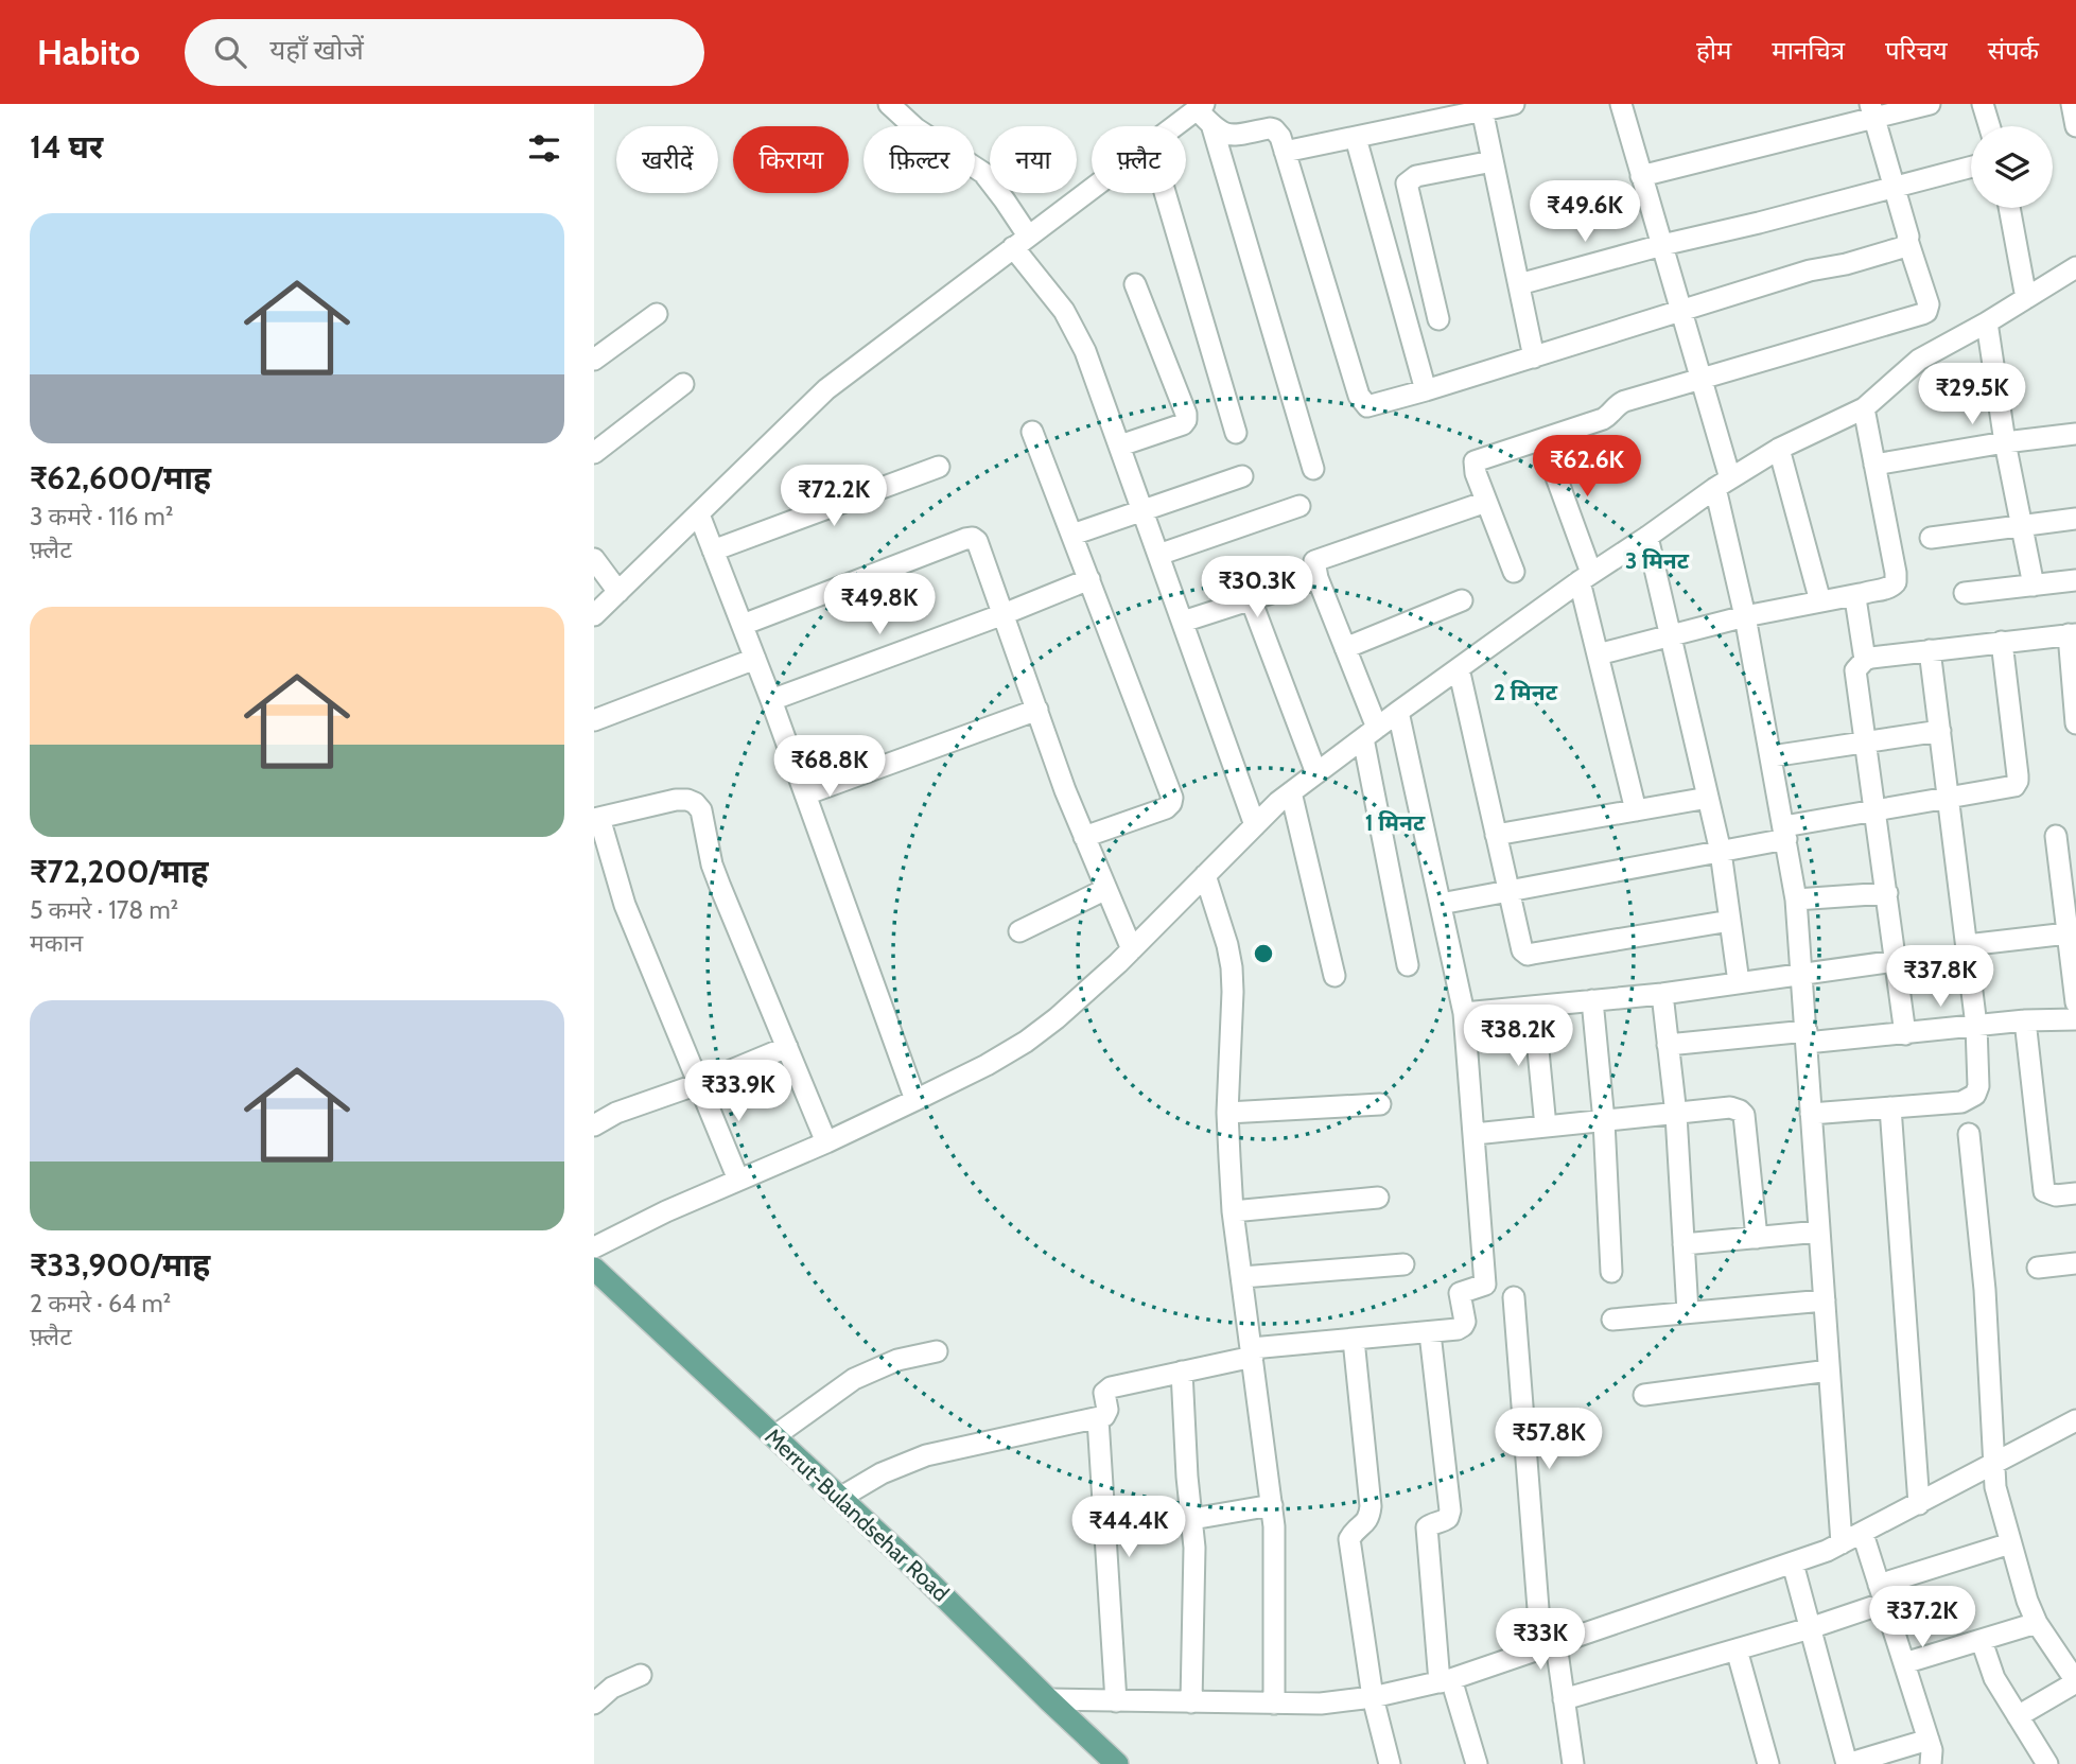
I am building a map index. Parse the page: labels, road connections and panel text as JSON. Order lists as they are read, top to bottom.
{
  "streets": {
    "main road": ["Merrut-Bulandsehar Road"]
  },
  "page": {
    "header": "Habito",
    "search": "यहाँ खोजें",
    "nav": [
      "होम",
      "मानचित्र",
      "परिचय",
      "संपर्क"
    ],
    "heading": "14 घर",
    "chip": [
      "खरीदें",
      "किराया",
      "फ़िल्टर",
      "नया",
      "फ़्लैट"
    ],
    "price": [
      "₹49.6K",
      "₹29.5K",
      "₹62.6K",
      "₹72.2K",
      "₹30.3K",
      "₹49.8K",
      "₹68.8K",
      "₹37.8K",
      "₹38.2K",
      "₹33.9K",
      "₹57.8K",
      "₹44.4K",
      "₹37.2K",
      "₹33K"
    ],
    "list": [
      {
        "name": "₹62,600/माह",
        "note": "3 कमरे · 116 m² · फ़्लैट"
      },
      {
        "name": "₹72,200/माह",
        "note": "5 कमरे · 178 m² · मकान"
      },
      {
        "name": "₹33,900/माह",
        "note": "2 कमरे · 64 m² · फ़्लैट"
      }
    ]
  },
  "rings": ["3 मिनट", "2 मिनट", "1 मिनट"]
}
